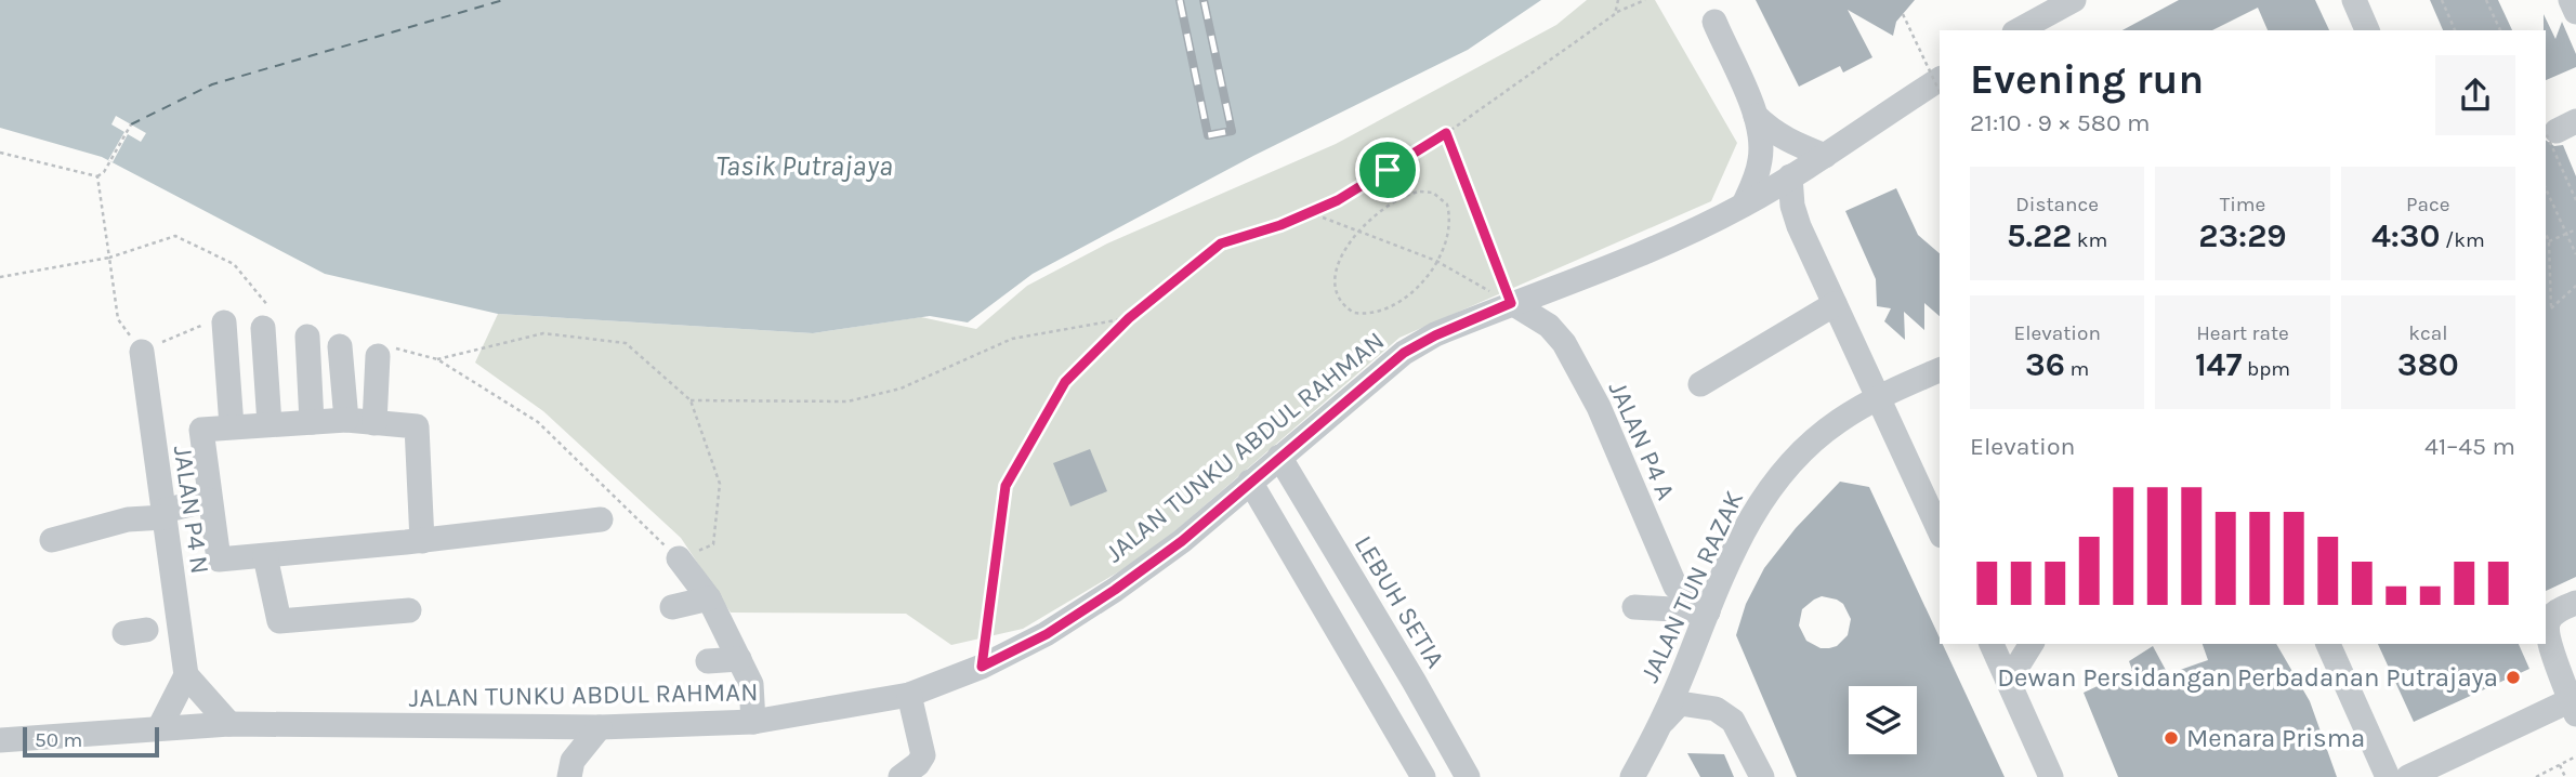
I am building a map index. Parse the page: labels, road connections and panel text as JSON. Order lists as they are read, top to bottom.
{
  "streets": {
    "street": [
      "JALAN P4 A",
      "JALAN TUNKU ABDUL RAHMAN",
      "JALAN P4 N",
      "JALAN TUN RAZAK",
      "LEBUH SETIA"
    ]
  },
  "crossings": [
    ["JALAN P4 A", "JALAN TUNKU ABDUL RAHMAN"],
    ["JALAN P4 A", "JALAN TUN RAZAK"],
    ["JALAN TUNKU ABDUL RAHMAN", "LEBUH SETIA"]
  ],
  "water": ["Tasik Putrajaya"],
  "places": ["Dewan Persidangan Perbadanan Putrajaya", "Menara Prisma"],
  "scale_bar": "50 m",
  "page": {
    "heading": ["Evening run", "21:10 · 9 × 580 m"],
    "stats": [
      ["Distance", "5.22 km"],
      ["Time", "23:29"],
      ["Pace", "4:30 /km"],
      ["Elevation", "36 m"],
      ["Heart rate", "147 bpm"],
      ["kcal", "380"]
    ],
    "chart": ["Elevation", "41–45 m"],
    "scale": "50 m"
  }
}
